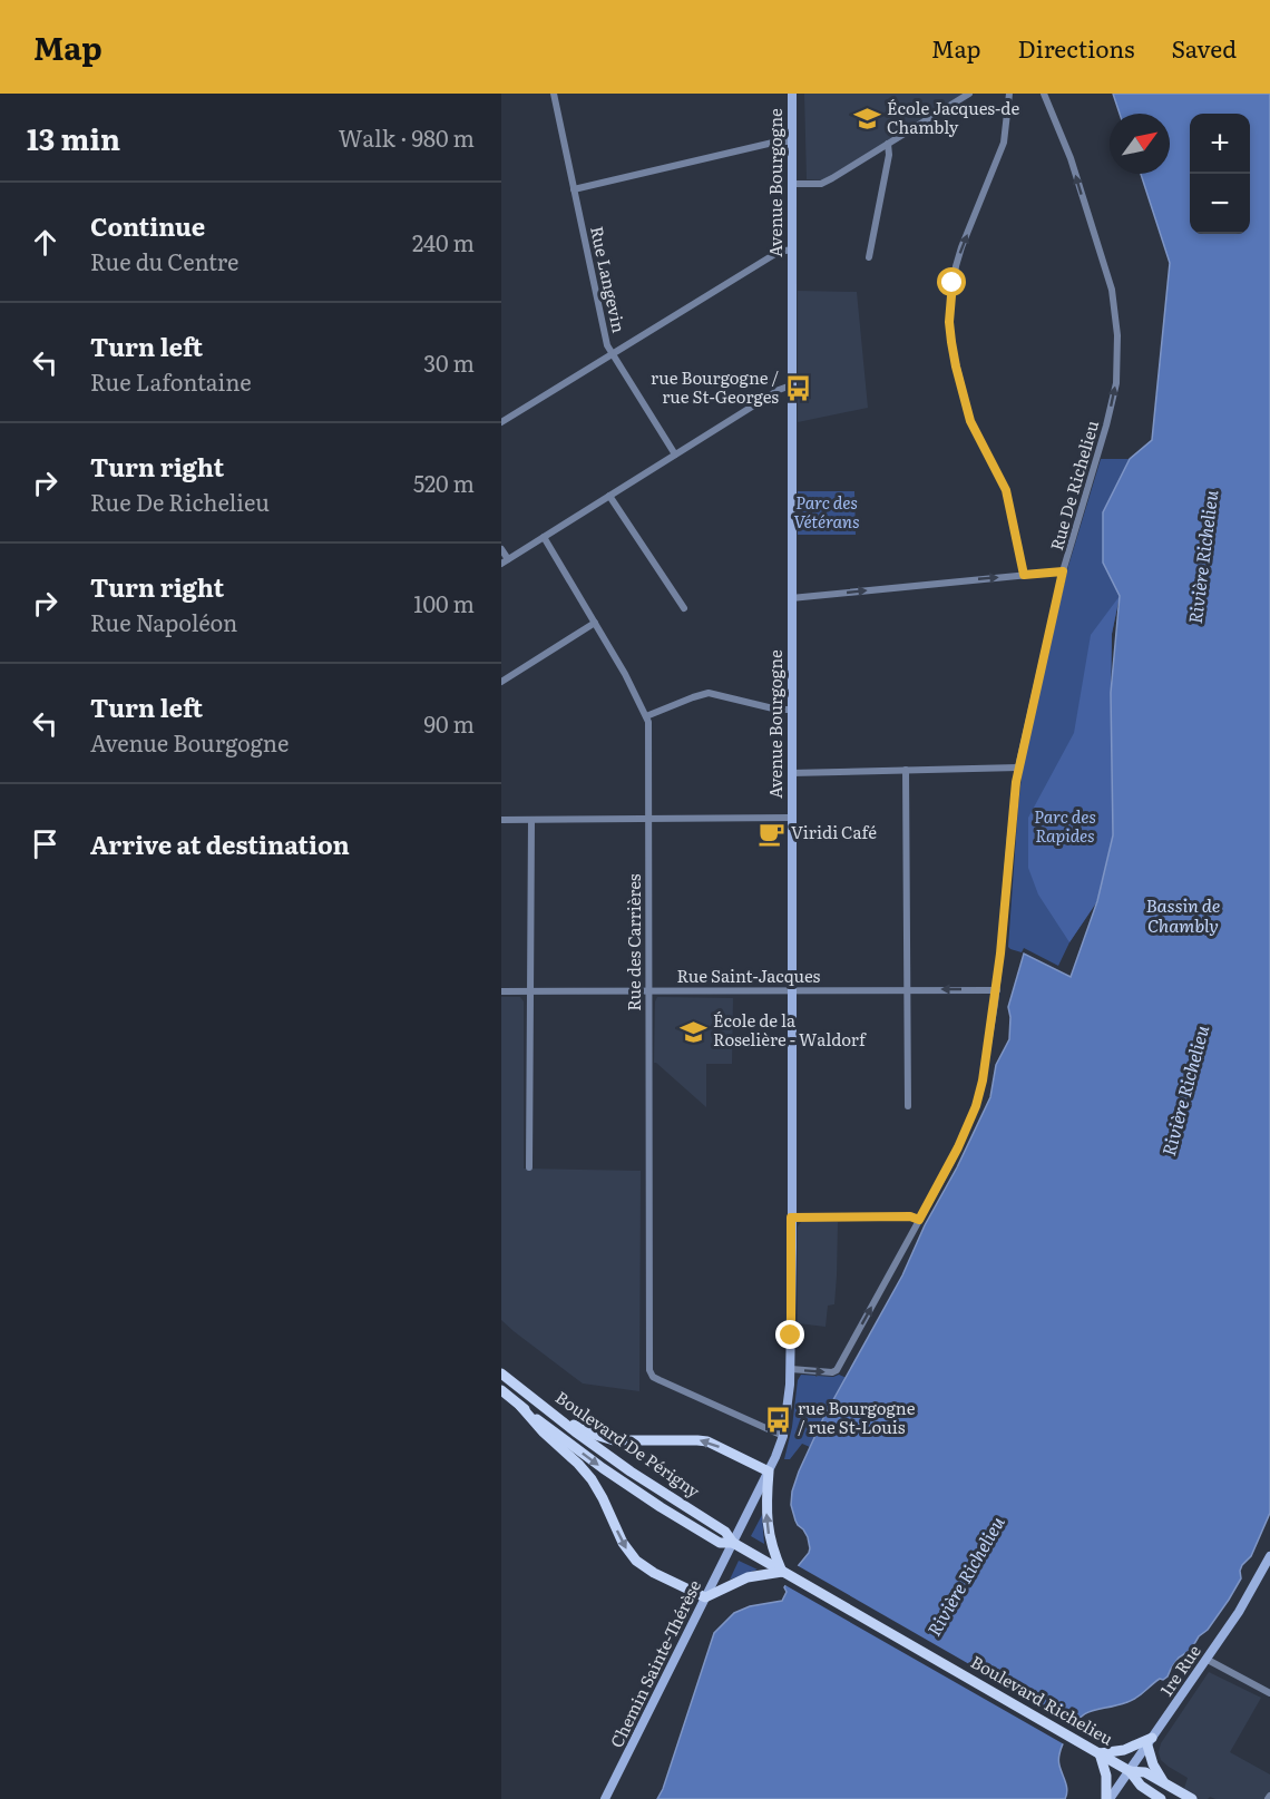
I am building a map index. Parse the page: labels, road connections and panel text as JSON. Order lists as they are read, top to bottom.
{
  "streets": {
    "main road": ["Boulevard De Périgny", "Boulevard Richelieu"],
    "street": [
      "Avenue Bourgogne",
      "Rue Langevin",
      "Rue De Richelieu",
      "Rue des Carrières",
      "Rue Saint-Jacques",
      "Chemin Sainte-Thérèse",
      "1re Rue"
    ]
  },
  "crossings": [
    ["Avenue Bourgogne", "Rue De Richelieu"],
    ["Avenue Bourgogne", "Rue des Carrières"],
    ["Avenue Bourgogne", "Rue Saint-Jacques"],
    ["Avenue Bourgogne", "Boulevard De Périgny"],
    ["Avenue Bourgogne", "Chemin Sainte-Thérèse"],
    ["Rue De Richelieu", "Rue Saint-Jacques"],
    ["Rue des Carrières", "Rue Saint-Jacques"],
    ["Boulevard De Périgny", "Chemin Sainte-Thérèse"],
    ["Boulevard De Périgny", "Boulevard Richelieu"],
    ["1re Rue", "Boulevard Richelieu"]
  ],
  "one_way": ["Rue De Richelieu"],
  "water": ["Rivière Richelieu", "Bassin de Chambly"],
  "parks": ["Parc des Vétérans", "Parc des Rapides"],
  "places": {
    "school or university": ["École Jacques-de Chambly", "École de la Roselière - Waldorf"],
    "bus stop": ["rue Bourgogne / rue St-Georges", "rue Bourgogne / rue St-Louis"],
    "cafe": ["Viridi Café"]
  },
  "north": "top right",
  "page": {
    "header": "Map",
    "nav": ["Map", "Directions", "Saved"],
    "heading": ["13 min", "Walk · 980 m"],
    "map_buttons": ["+", "−"],
    "list": [
      ["Continue", "Rue du Centre", "240 m"],
      ["Turn left", "Rue Lafontaine", "30 m"],
      ["Turn right", "Rue De Richelieu", "520 m"],
      ["Turn right", "Rue Napoléon", "100 m"],
      ["Turn left", "Avenue Bourgogne", "90 m"],
      "Arrive at destination"
    ]
  }
}
